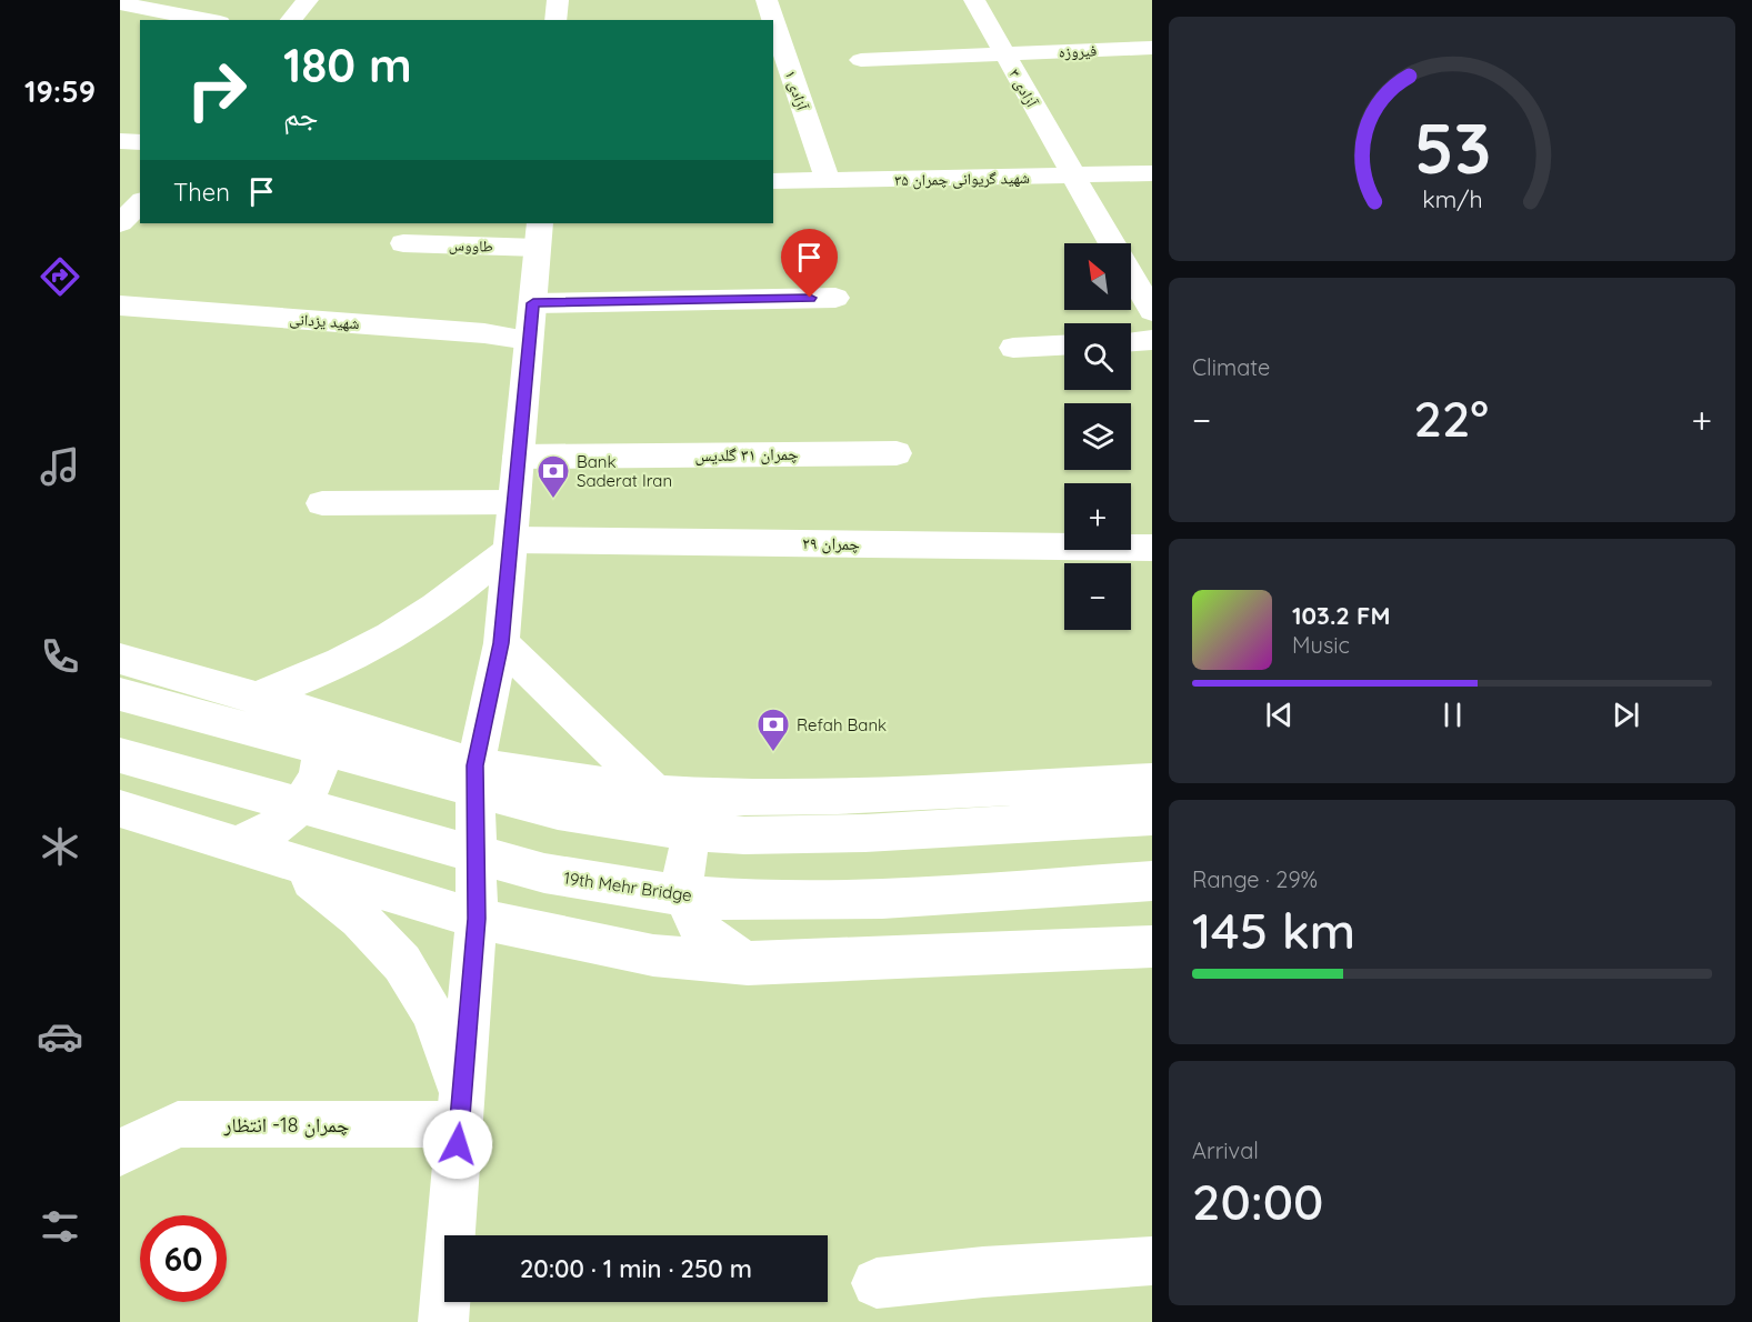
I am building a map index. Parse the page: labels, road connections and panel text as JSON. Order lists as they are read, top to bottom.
{
  "streets": {
    "main road": [
      "فیروزه",
      "آزادی ۳",
      "آزادی ۱",
      "شهید گریوانی چمران ۳۵",
      "طاووس",
      "شهید یزدانی",
      "چمران ۳۱ گلدیس",
      "چمران ۲۹",
      "19th Mehr Bridge",
      "چمران 18- انتظار"
    ]
  },
  "crossings": [
    ["فیروزه", "آزادی ۳"],
    ["آزادی ۳", "شهید گریوانی چمران ۳۵"],
    ["آزادی ۱", "شهید گریوانی چمران ۳۵"]
  ],
  "places": {
    "bank": ["Bank Saderat Iran", "Refah Bank"]
  },
  "north": "top left",
  "page": {
    "tabs": "19:59",
    "turn": ["180 m", "جم"],
    "then": "Then",
    "map_buttons": ["+", "−"],
    "tile": [
      "Climate",
      ["Range · 29%", "145 km"],
      ["Arrival", "20:00"]
    ],
    "heat": ["−", "22°", "+"],
    "song": ["103.2 FM", "Music"],
    "limit": "60",
    "trip": "20:00 · 1 min · 250 m",
    "gauge": ["53", "km/h"]
  }
}
